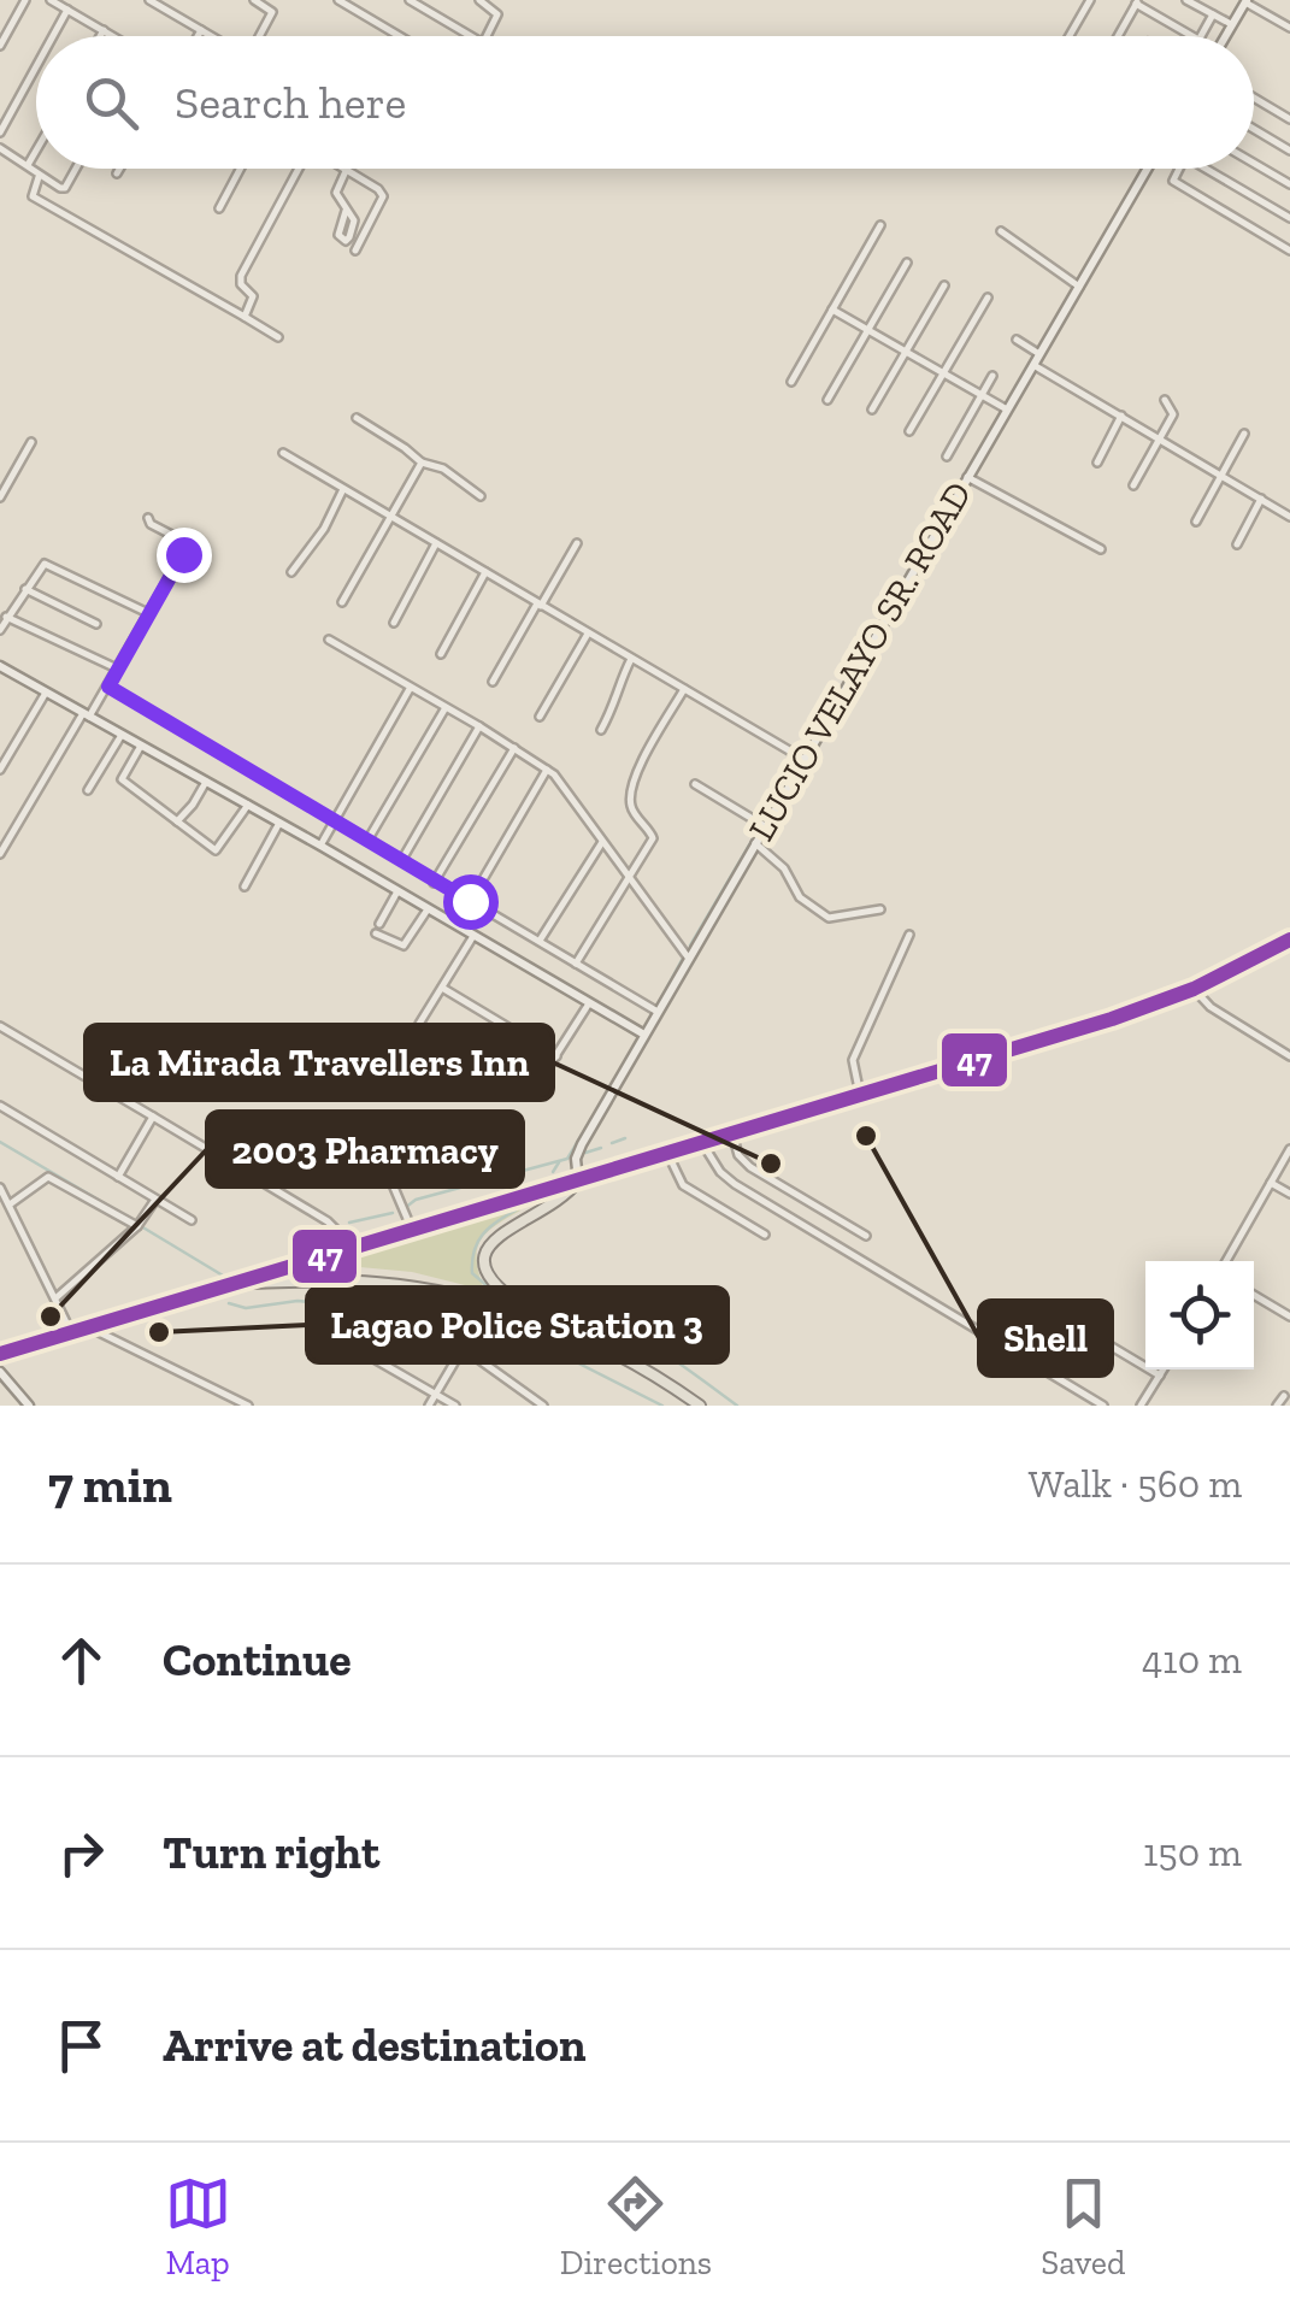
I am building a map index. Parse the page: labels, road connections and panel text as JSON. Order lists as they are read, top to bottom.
{
  "streets": {
    "main road": ["LUCIO VELAYO SR. ROAD"]
  },
  "places": [
    "Shell",
    "La Mirada Travellers Inn",
    "2003 Pharmacy",
    "Lagao Police Station 3"
  ],
  "lines": ["transit line 47"],
  "page": {
    "search": "Search here",
    "heading": ["7 min", "Walk · 560 m"],
    "list": [
      ["Continue", "410 m"],
      ["Turn right", "150 m"],
      "Arrive at destination"
    ],
    "nav": ["Map", "Directions", "Saved"]
  }
}
